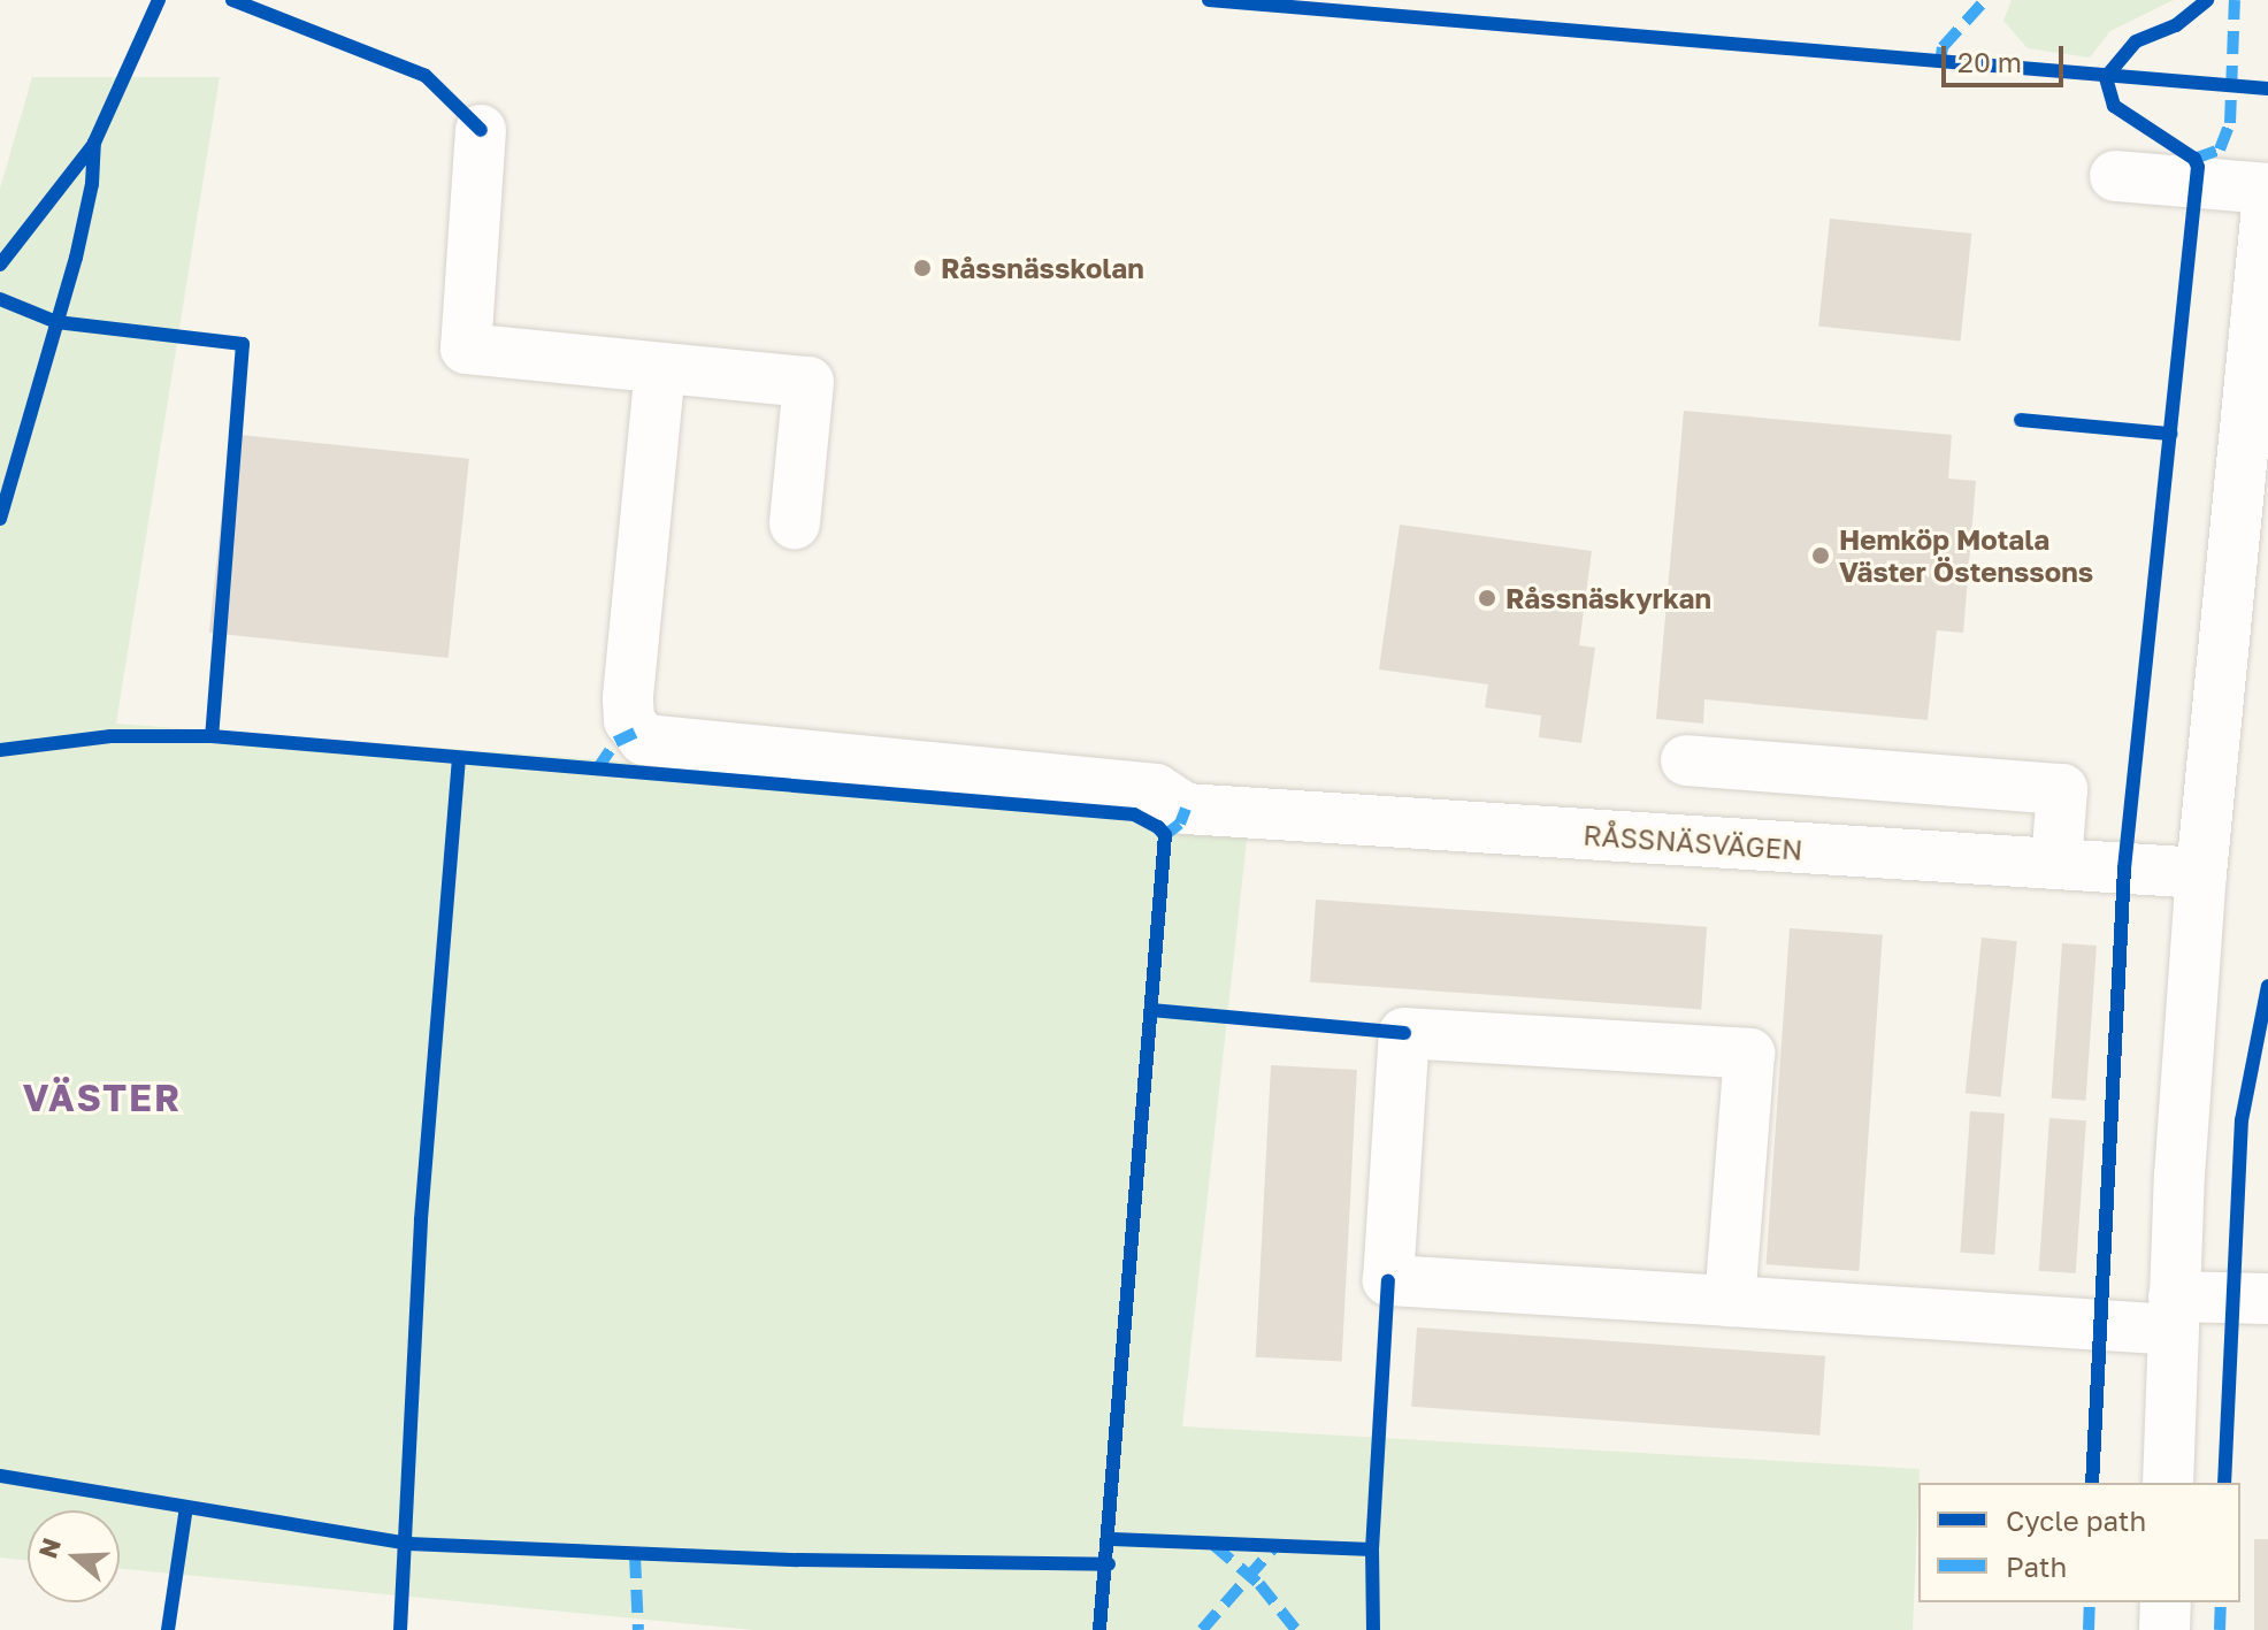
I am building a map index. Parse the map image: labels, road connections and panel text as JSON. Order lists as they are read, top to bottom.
{
  "streets": {
    "street": ["RÅSSNÄSVÄGEN"]
  },
  "districts": ["VÄSTER"],
  "places": ["Råssnässkolan", "Hemköp Motala Väster Östenssons", "Råssnäskyrkan"],
  "legend": ["Cycle path", "Path"],
  "scale_bar": "20 m",
  "north": "left"
}
